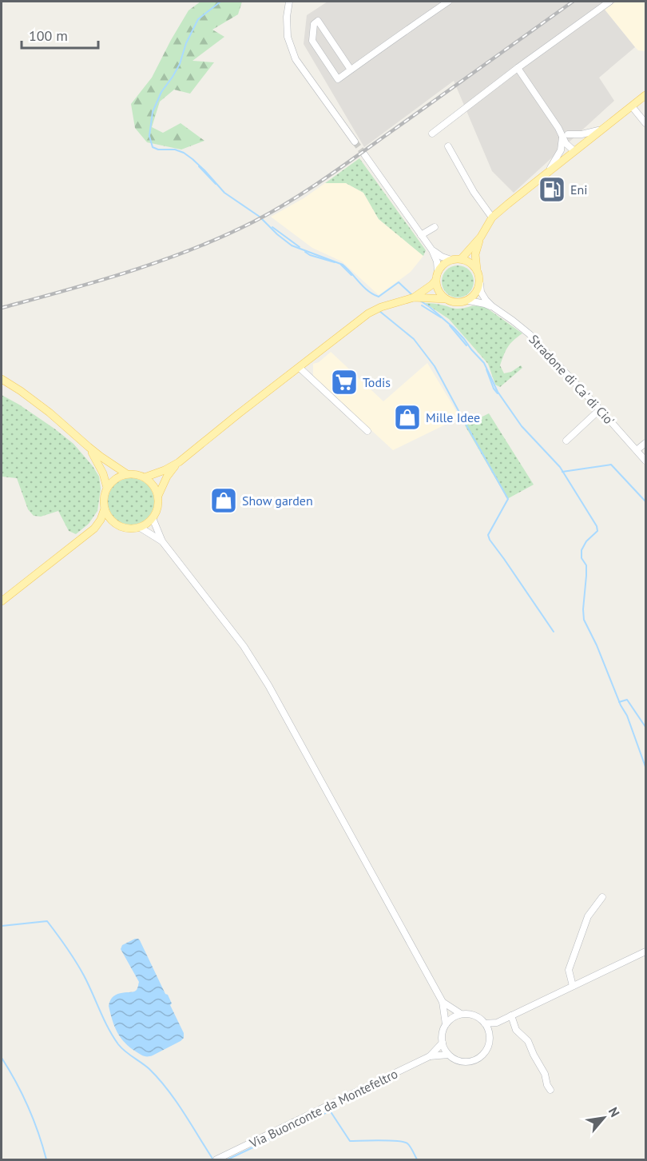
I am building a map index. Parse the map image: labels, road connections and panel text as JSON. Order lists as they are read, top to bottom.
{
  "streets": {
    "street": ["Stradone di Ca' di Cio'", "Via Buonconte da Montefeltro"]
  },
  "places": {
    "fuel station": ["Eni"],
    "supermarket": ["Todis"],
    "shop": ["Mille Idee", "Show garden"]
  },
  "scale_bar": "100 m",
  "north": "top right"
}
